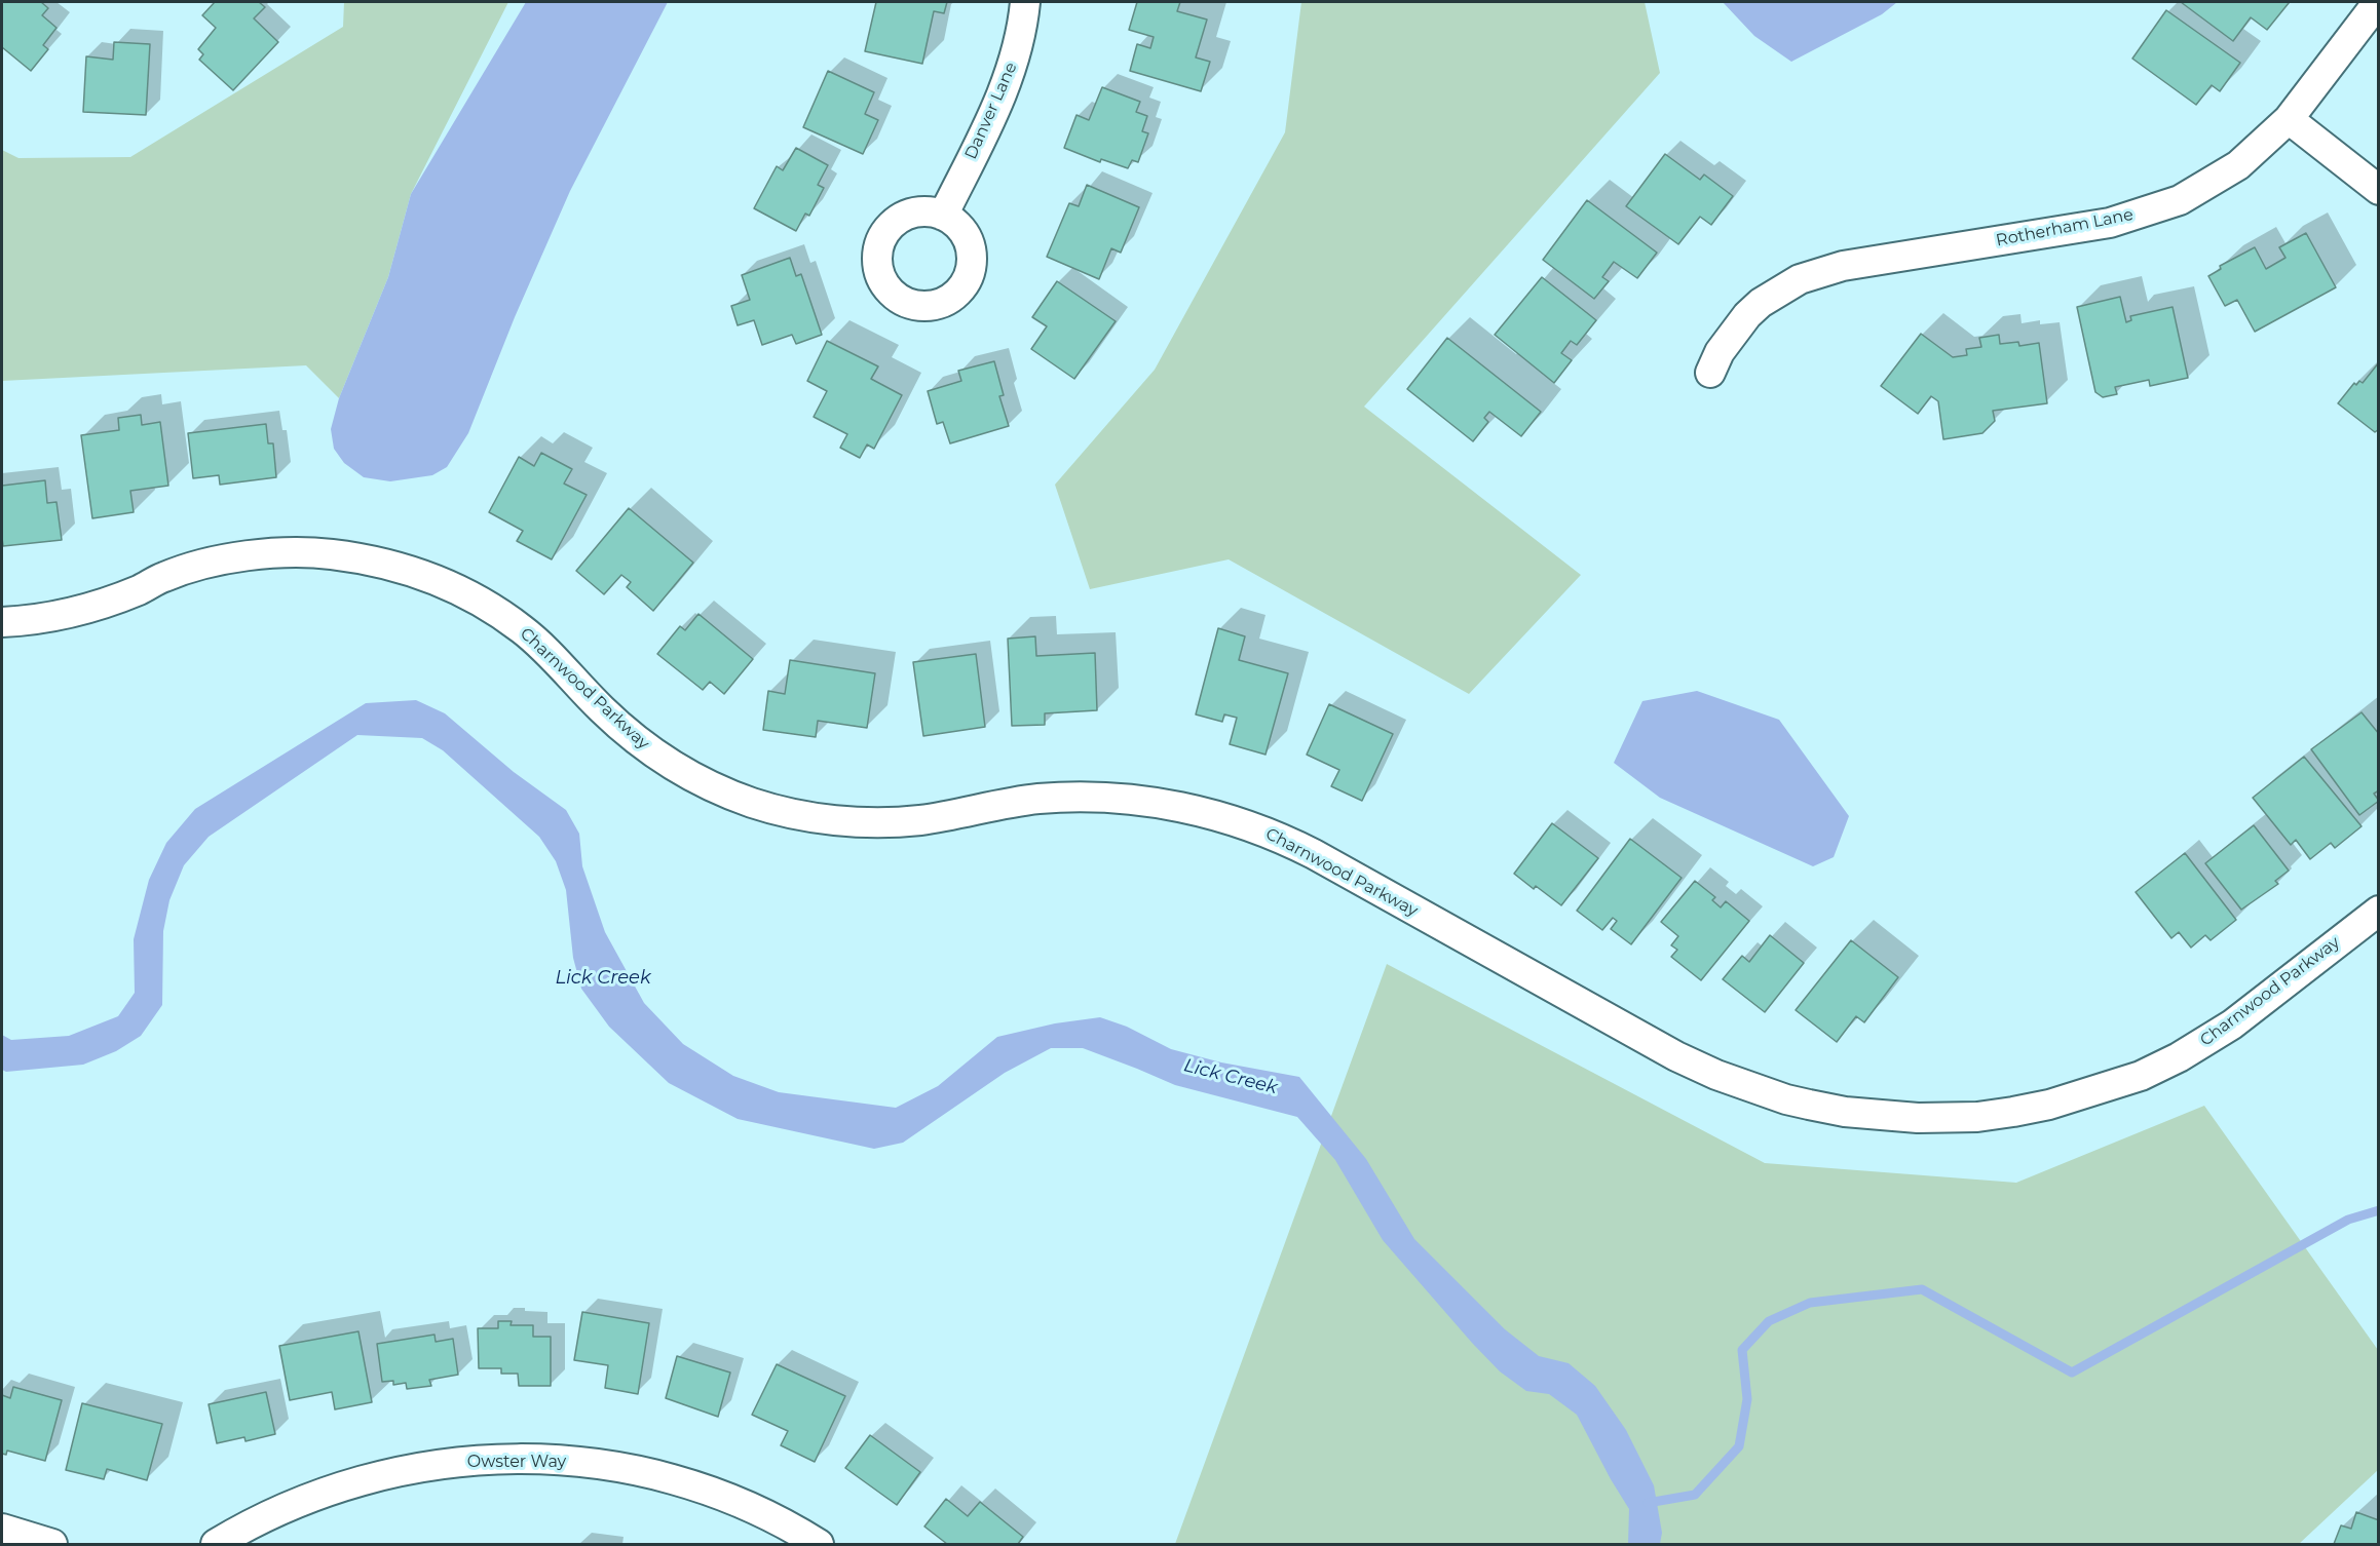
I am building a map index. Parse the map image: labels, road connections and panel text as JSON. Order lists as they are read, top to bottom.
{
  "streets": {
    "street": [
      "Danver Lane",
      "Rotherham Lane",
      "Charnwood Parkway",
      "Owster Way"
    ]
  },
  "water": ["Lick Creek"]
}
